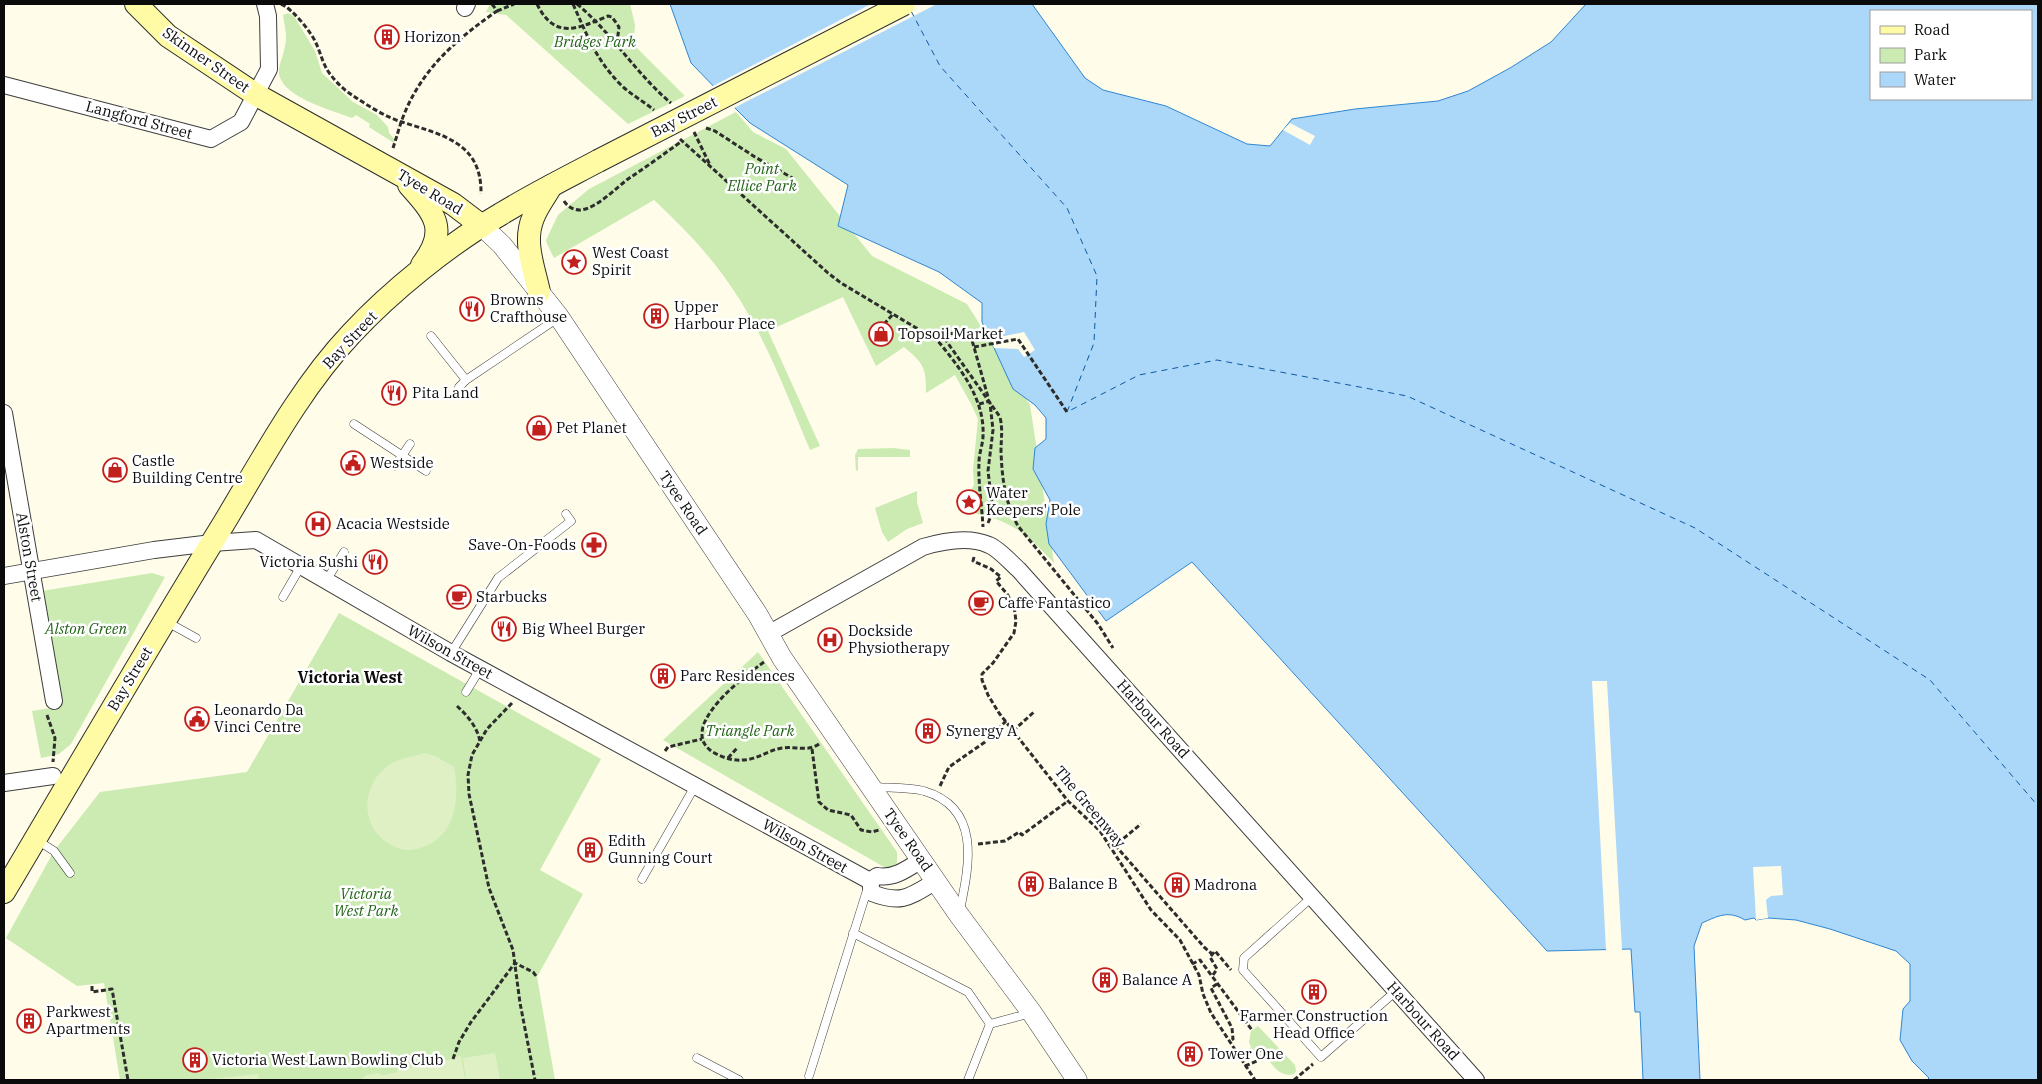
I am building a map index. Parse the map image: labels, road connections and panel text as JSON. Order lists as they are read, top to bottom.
{
  "streets": {
    "main road": ["Skinner Street", "Bay Street", "Tyee Road"],
    "street": [
      "Langford Street",
      "Alston Street",
      "Wilson Street",
      "Harbour Road"
    ],
    "path": ["The Greenway"]
  },
  "crossings": [
    ["Skinner Street", "Langford Street"],
    ["Skinner Street", "Tyee Road"],
    ["Bay Street", "Tyee Road"],
    ["Bay Street", "Wilson Street"],
    ["Langford Street", "Tyee Road"],
    ["Tyee Road", "Wilson Street"],
    ["Tyee Road", "Harbour Road"],
    ["Alston Street", "Wilson Street"]
  ],
  "districts": ["Victoria West"],
  "parks": [
    "Bridges Park",
    "Point Ellice Park",
    "Alston Green",
    "Triangle Park",
    "Victoria West Park"
  ],
  "places": {
    "building": [
      "Horizon",
      "Upper Harbour Place",
      "Parc Residences",
      "Synergy A",
      "Edith Gunning Court",
      "Balance B",
      "Madrona",
      "Balance A",
      "Farmer Construction Head Office",
      "Parkwest Apartments",
      "Tower One",
      "Victoria West Lawn Bowling Club"
    ],
    "place": ["West Coast Spirit", "Water Keepers' Pole"],
    "restaurant": [
      "Browns Crafthouse",
      "Pita Land",
      "Victoria Sushi",
      "Big Wheel Burger"
    ],
    "shop": ["Topsoil Market", "Pet Planet", "Castle Building Centre"],
    "public building": ["Westside", "Leonardo Da Vinci Centre"],
    "hospital": ["Acacia Westside", "Dockside Physiotherapy"],
    "pharmacy": ["Save-On-Foods"],
    "cafe": ["Starbucks", "Caffe Fantastico"]
  },
  "legend": ["Road", "Park", "Water"]
}
